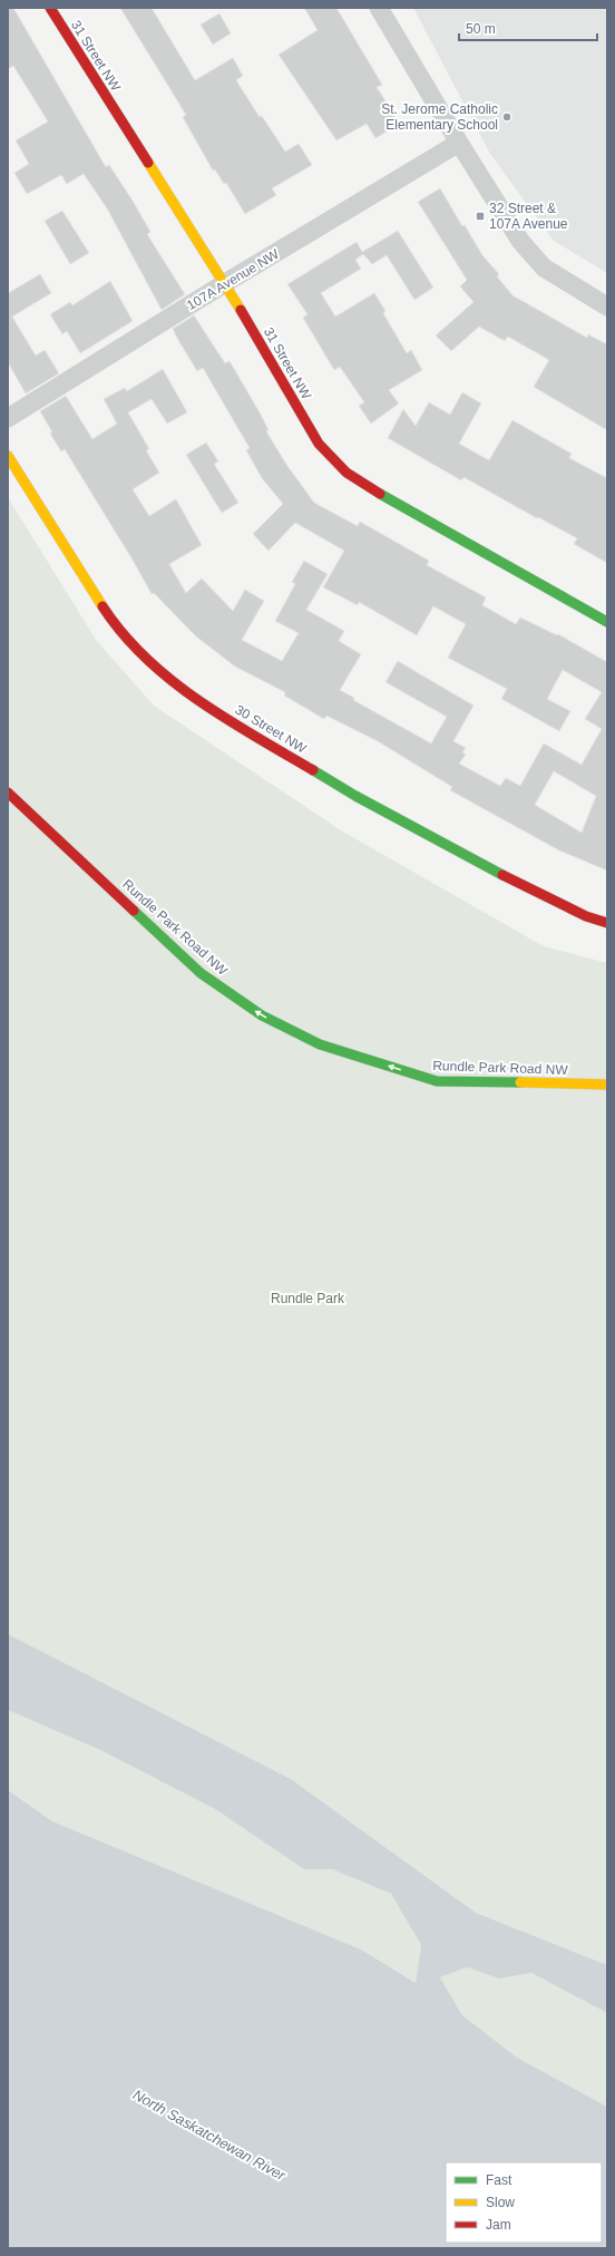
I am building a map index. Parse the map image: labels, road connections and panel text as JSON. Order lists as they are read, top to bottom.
{
  "streets": {
    "street": [
      "31 Street NW",
      "107A Avenue NW",
      "30 Street NW",
      "Rundle Park Road NW"
    ]
  },
  "crossings": [
    ["31 Street NW", "107A Avenue NW"]
  ],
  "one_way": ["Rundle Park Road NW"],
  "water": ["North Saskatchewan River"],
  "parks": ["Rundle Park"],
  "places": {
    "other": ["St. Jerome Catholic Elementary School"],
    "transit": ["32 Street & 107A Avenue"]
  },
  "legend": ["Fast", "Slow", "Jam"],
  "scale_bar": "50 m"
}
